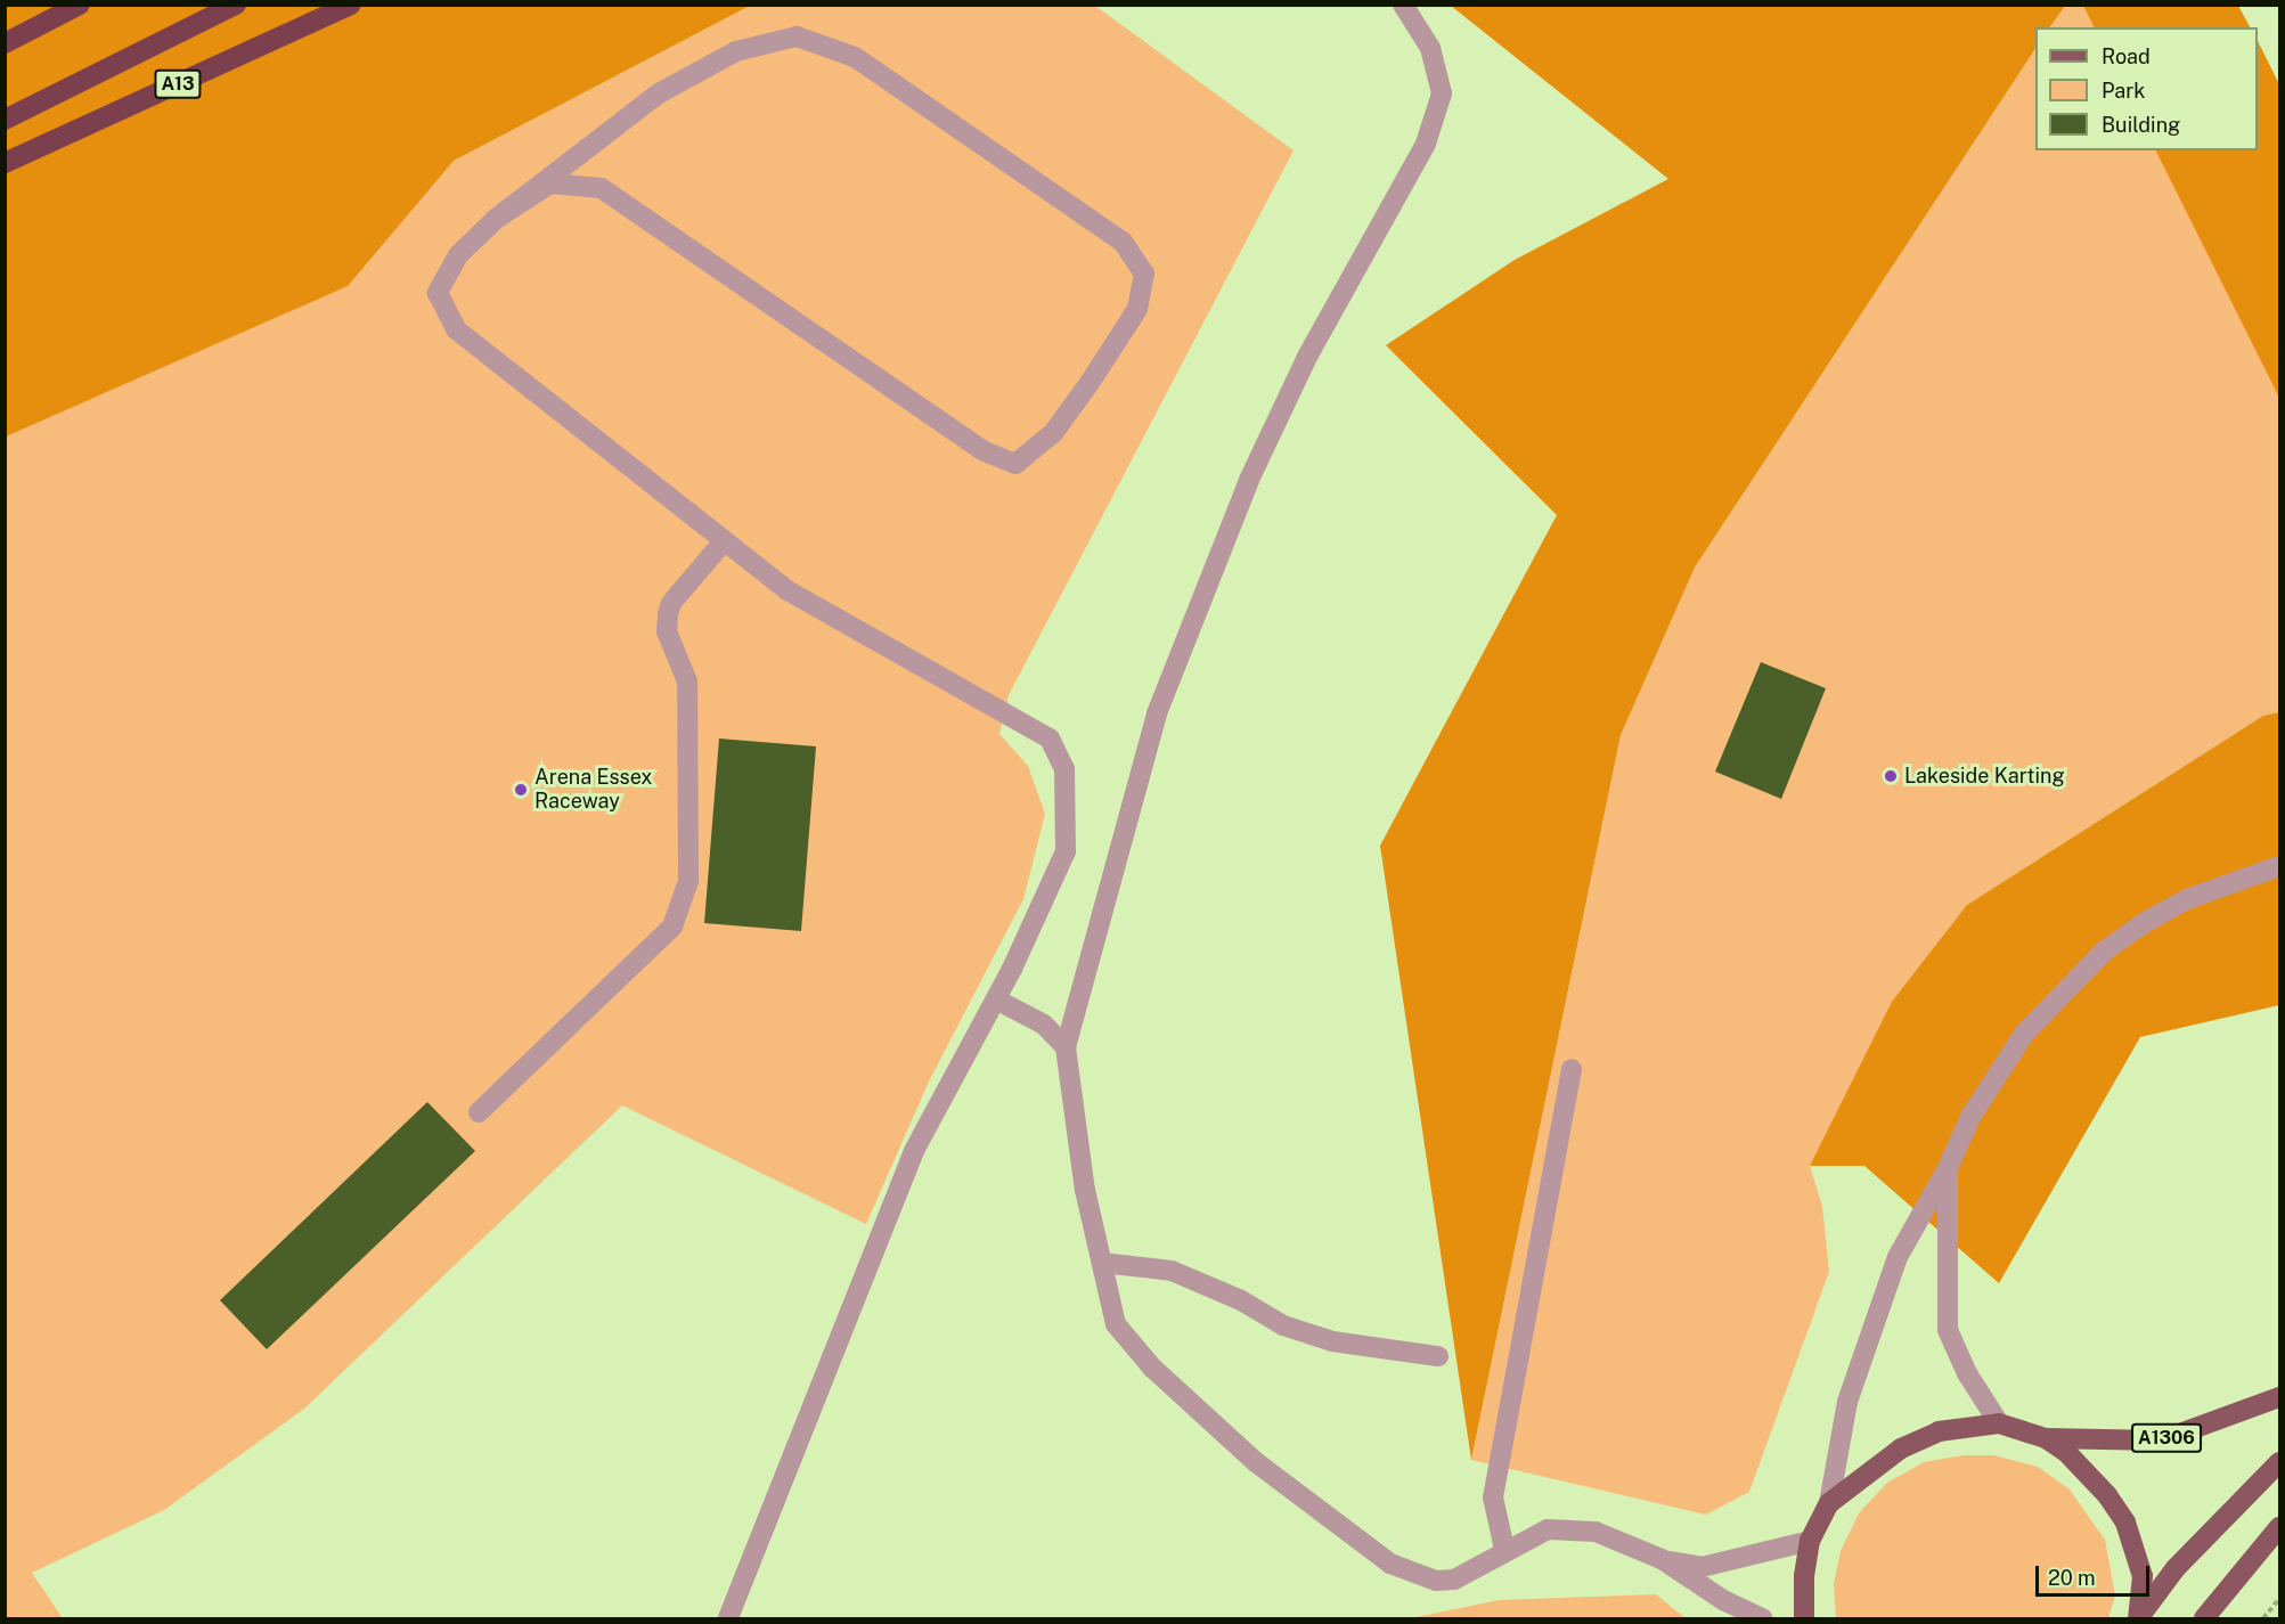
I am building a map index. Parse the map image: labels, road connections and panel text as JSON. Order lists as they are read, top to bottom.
{
  "streets": {
    "highway": ["A13"],
    "main road": ["A1306"]
  },
  "places": ["Lakeside Karting", "Arena Essex Raceway"],
  "legend": ["Road", "Park", "Building"],
  "scale_bar": "20 m"
}
